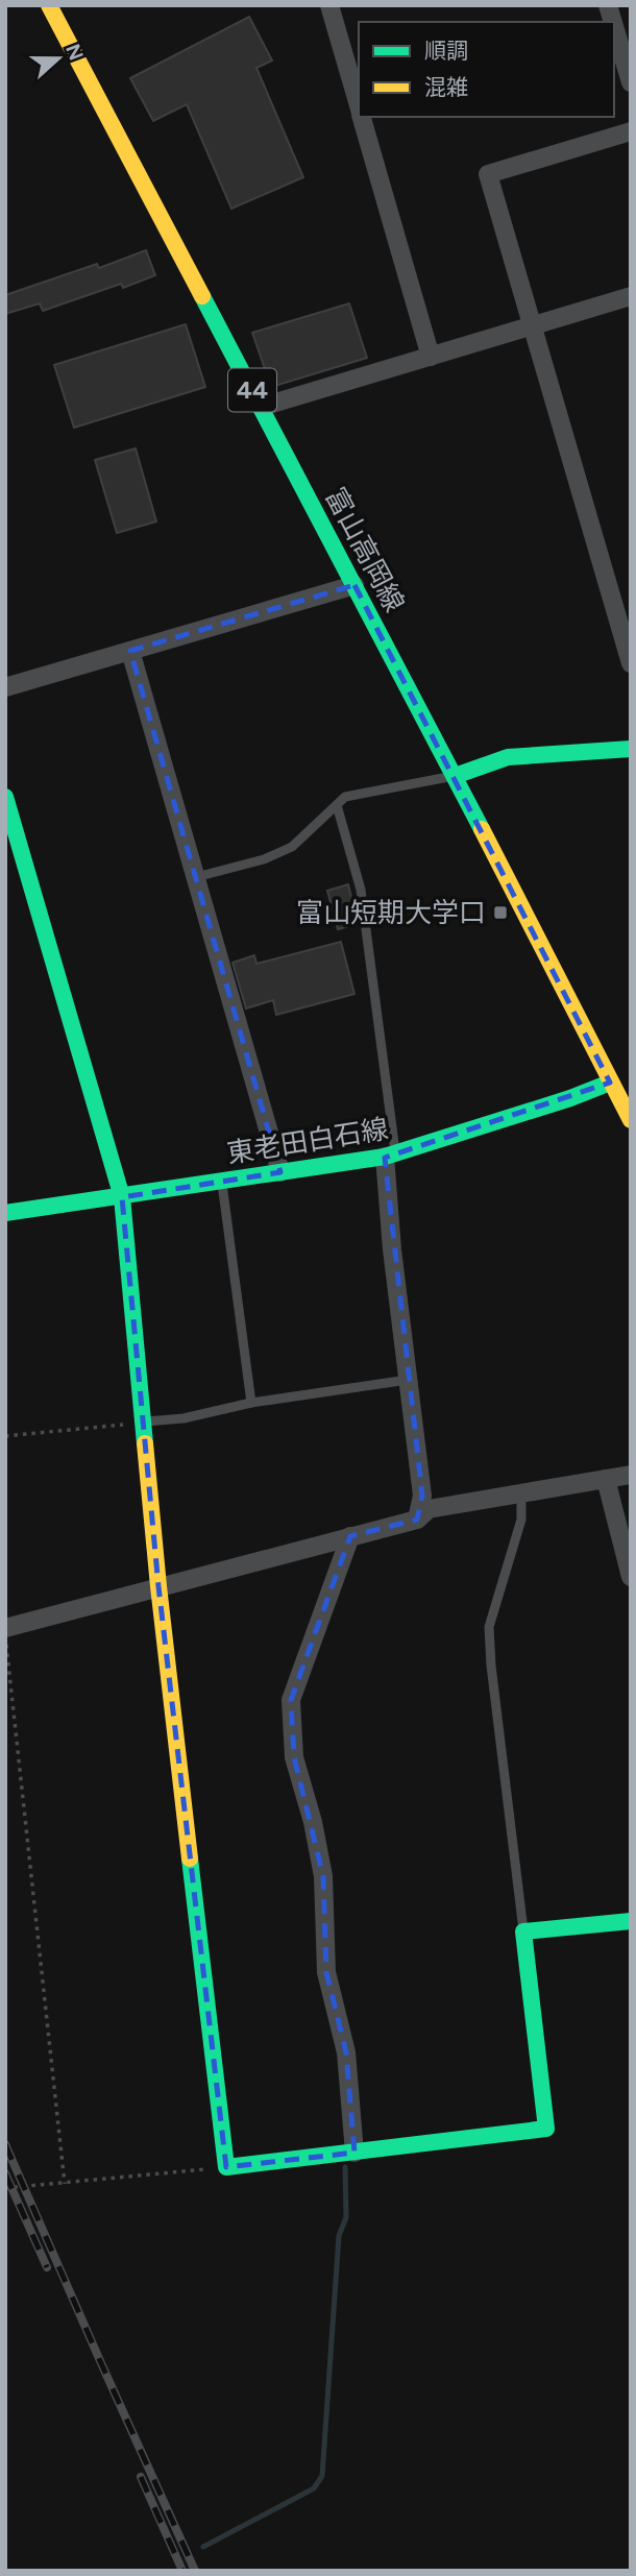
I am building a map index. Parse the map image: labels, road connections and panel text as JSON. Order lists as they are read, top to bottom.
{
  "streets": {
    "main road": ["44", "富山高岡線", "東老田白石線"]
  },
  "crossings": [
    ["富山高岡線", "東老田白石線"]
  ],
  "places": {
    "transit": ["富山短期大学口"]
  },
  "legend": ["順調", "混雑"],
  "north": "right"
}
